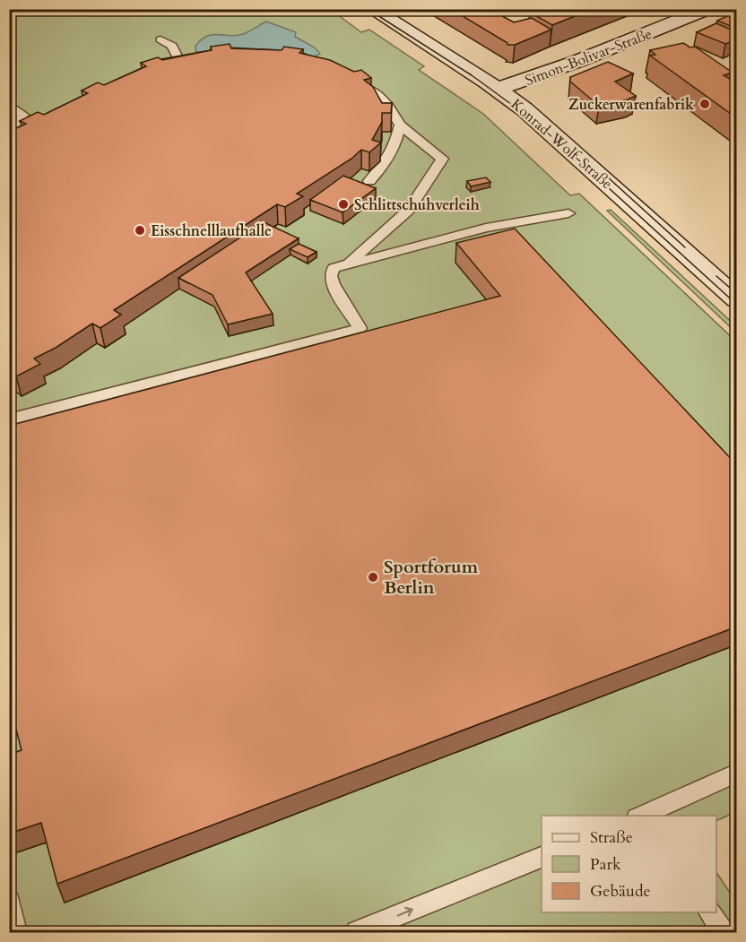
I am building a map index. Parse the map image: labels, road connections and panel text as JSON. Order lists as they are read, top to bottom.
{
  "streets": {
    "main road": ["Simon-Bolivar-Straße", "Konrad-Wolf-Straße"]
  },
  "crossings": [
    ["Simon-Bolivar-Straße", "Konrad-Wolf-Straße"]
  ],
  "places": [
    "Zuckerwarenfabrik",
    "Schlittschuhverleih",
    "Eisschnelllaufhalle",
    "Sportforum Berlin"
  ],
  "legend": ["Straße", "Park", "Gebäude"]
}
